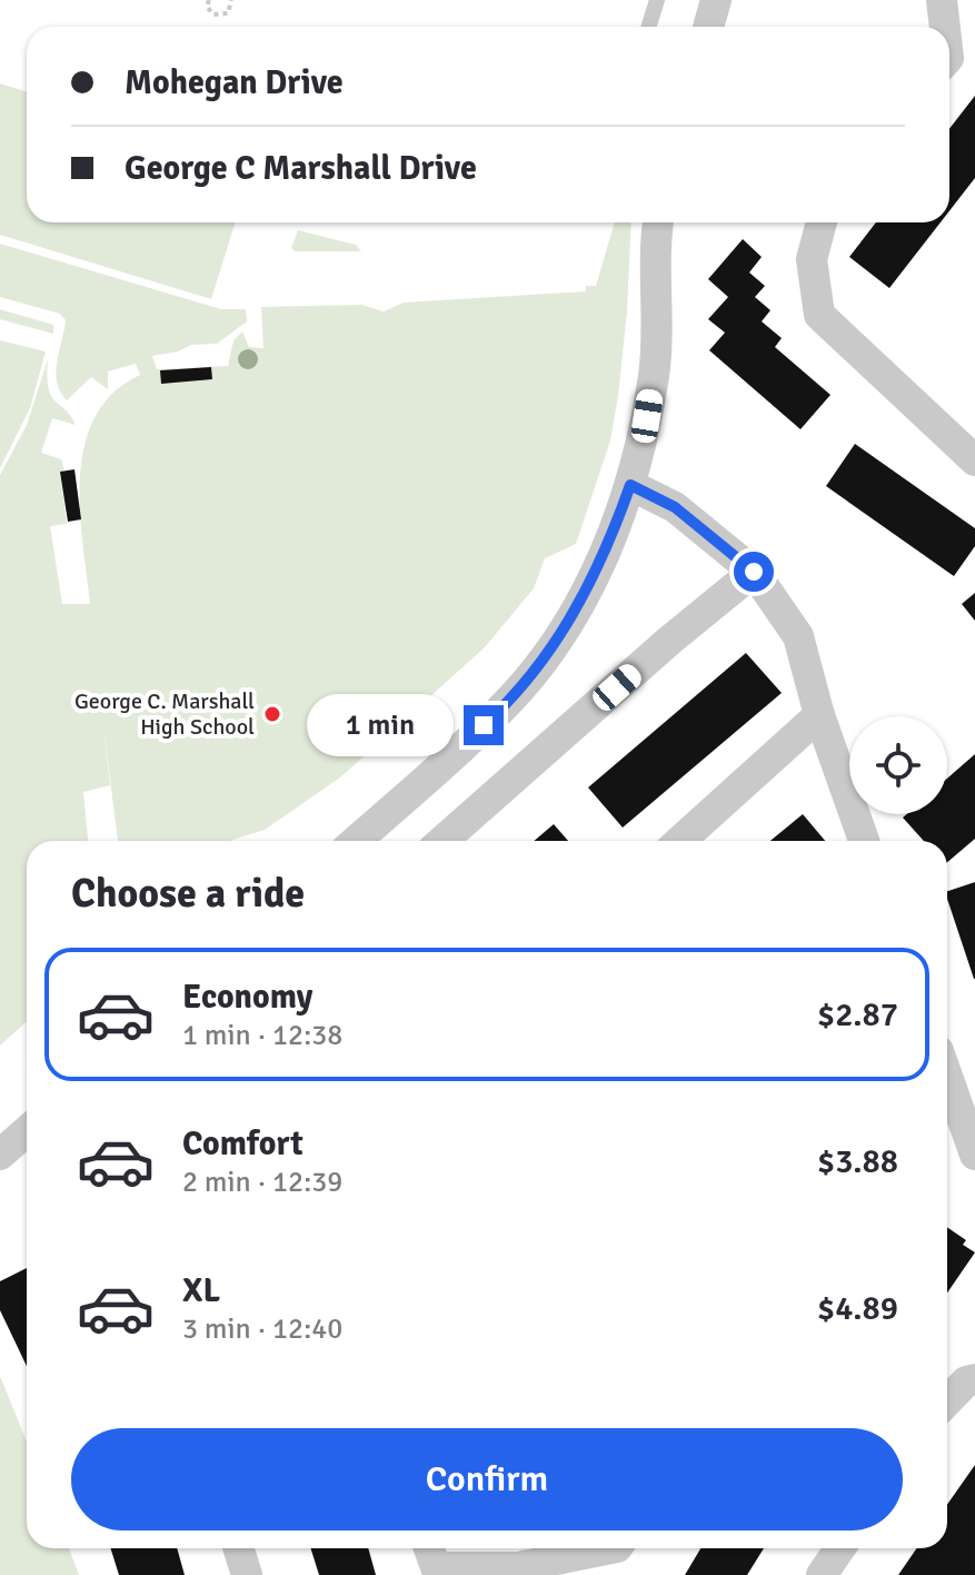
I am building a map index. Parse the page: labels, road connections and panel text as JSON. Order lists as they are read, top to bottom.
{
  "places": ["George C. Marshall High School"],
  "page": {
    "banner": ["Mohegan Drive", "George C Marshall Drive"],
    "bubble": "1 min",
    "heading": "Choose a ride",
    "list": [
      {
        "name": "Economy",
        "note": "1 min · 12:38",
        "value": "$2.87"
      },
      {
        "name": "Comfort",
        "note": "2 min · 12:39",
        "value": "$3.88"
      },
      {
        "name": "XL",
        "note": "3 min · 12:40",
        "value": "$4.89"
      }
    ],
    "buttons": "Confirm"
  }
}
